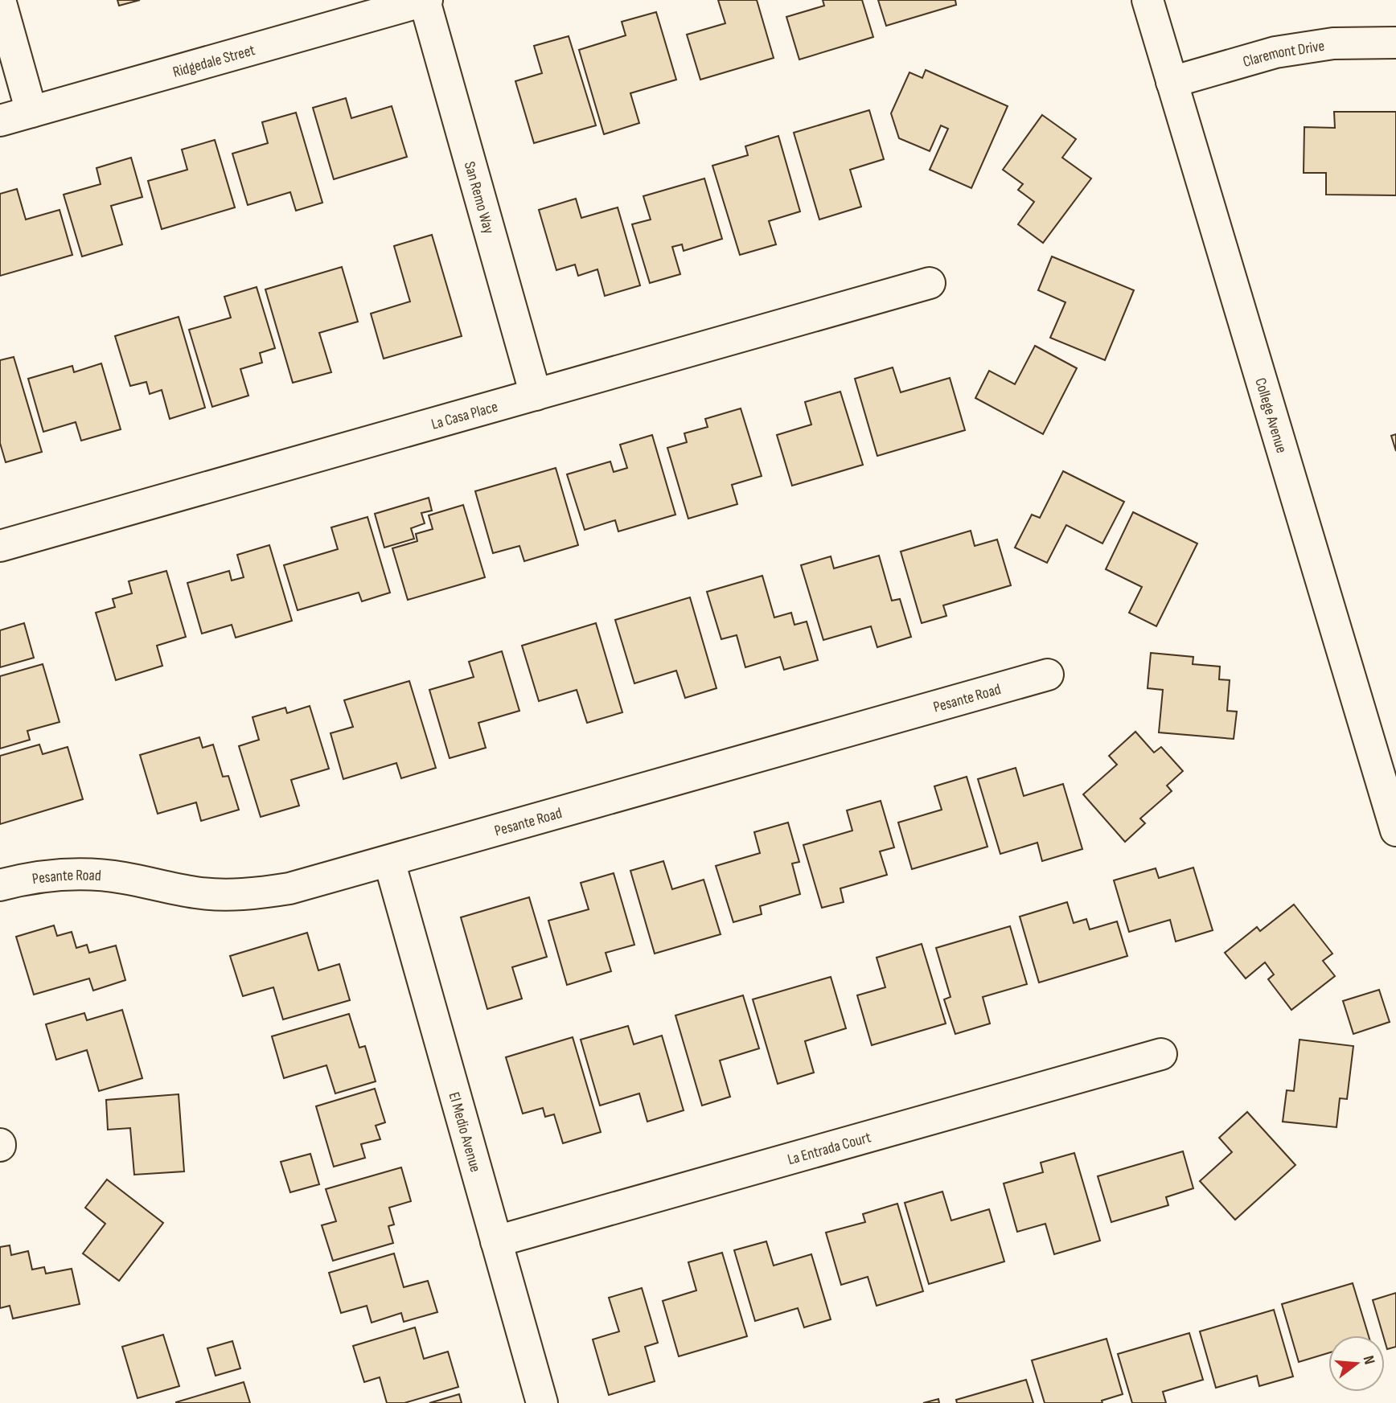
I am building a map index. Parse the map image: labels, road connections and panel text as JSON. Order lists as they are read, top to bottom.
{
  "streets": {
    "street": [
      "Claremont Drive",
      "Ridgedale Street",
      "San Remo Way",
      "La Casa Place",
      "College Avenue",
      "Pesante Road",
      "El Medio Avenue",
      "La Entrada Court"
    ]
  },
  "crossings": [
    ["Claremont Drive", "College Avenue"],
    ["Ridgedale Street", "San Remo Way"],
    ["San Remo Way", "La Casa Place"],
    ["Pesante Road", "El Medio Avenue"],
    ["El Medio Avenue", "La Entrada Court"]
  ],
  "north": "right"
}
